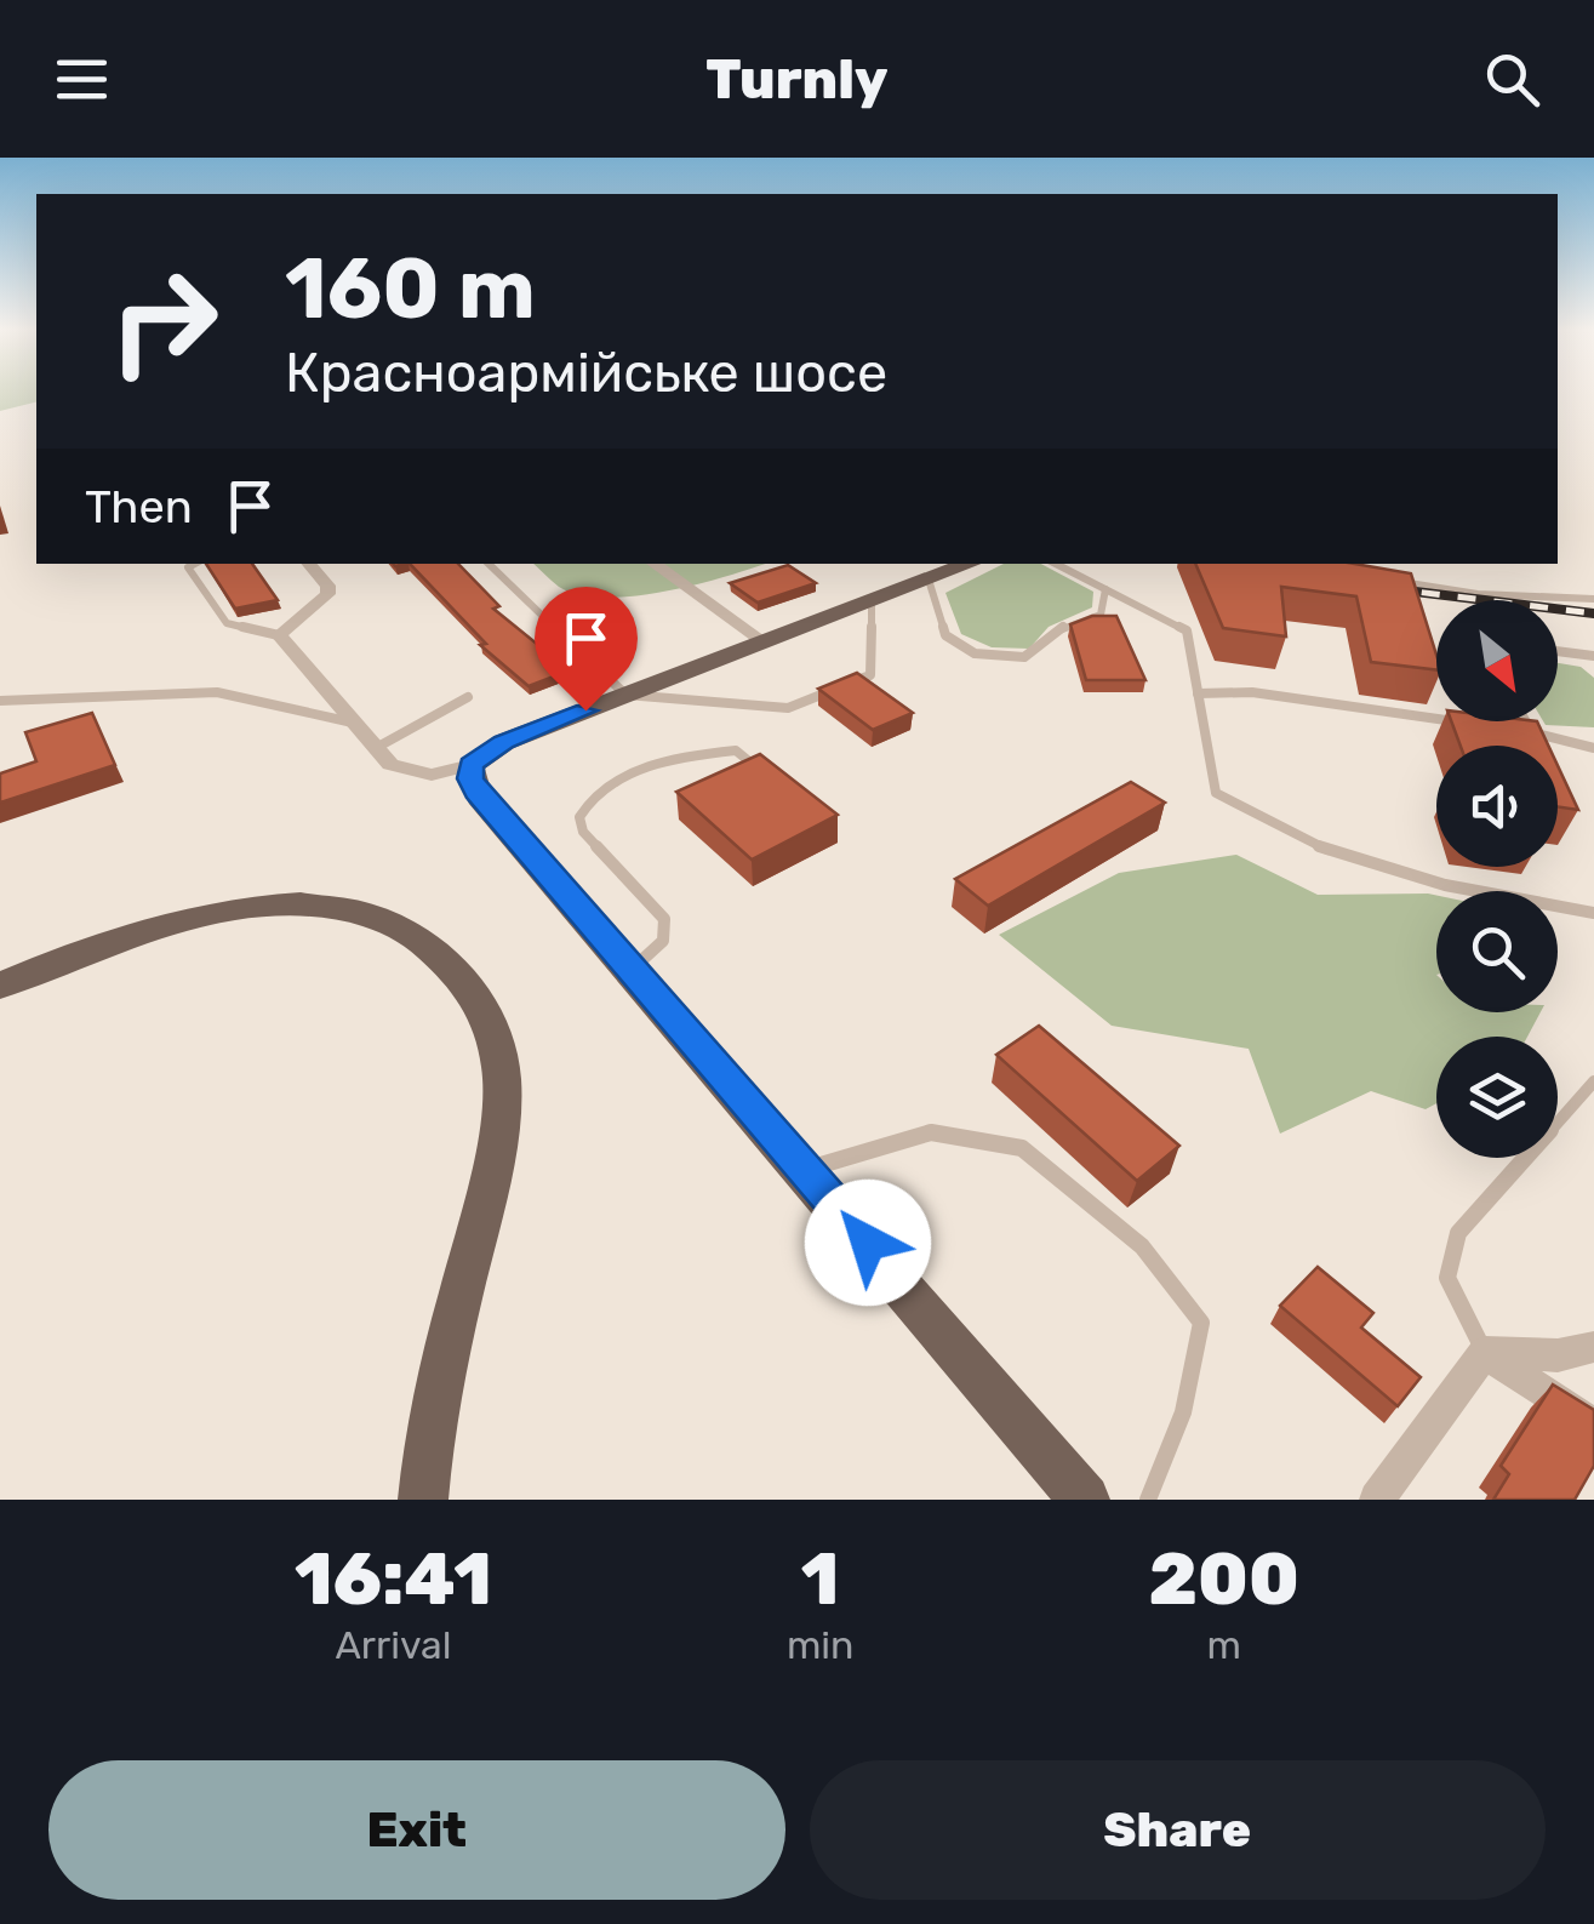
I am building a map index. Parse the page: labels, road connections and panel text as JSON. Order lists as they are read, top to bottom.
{
  "north": "bottom right",
  "page": {
    "header": "Turnly",
    "turn": ["160 m", "Красноармійське шосе"],
    "then": "Then",
    "eta": [
      "16:41",
      "Arrival",
      "1",
      "min",
      "200",
      "m"
    ],
    "buttons": ["Exit", "Share"]
  }
}
